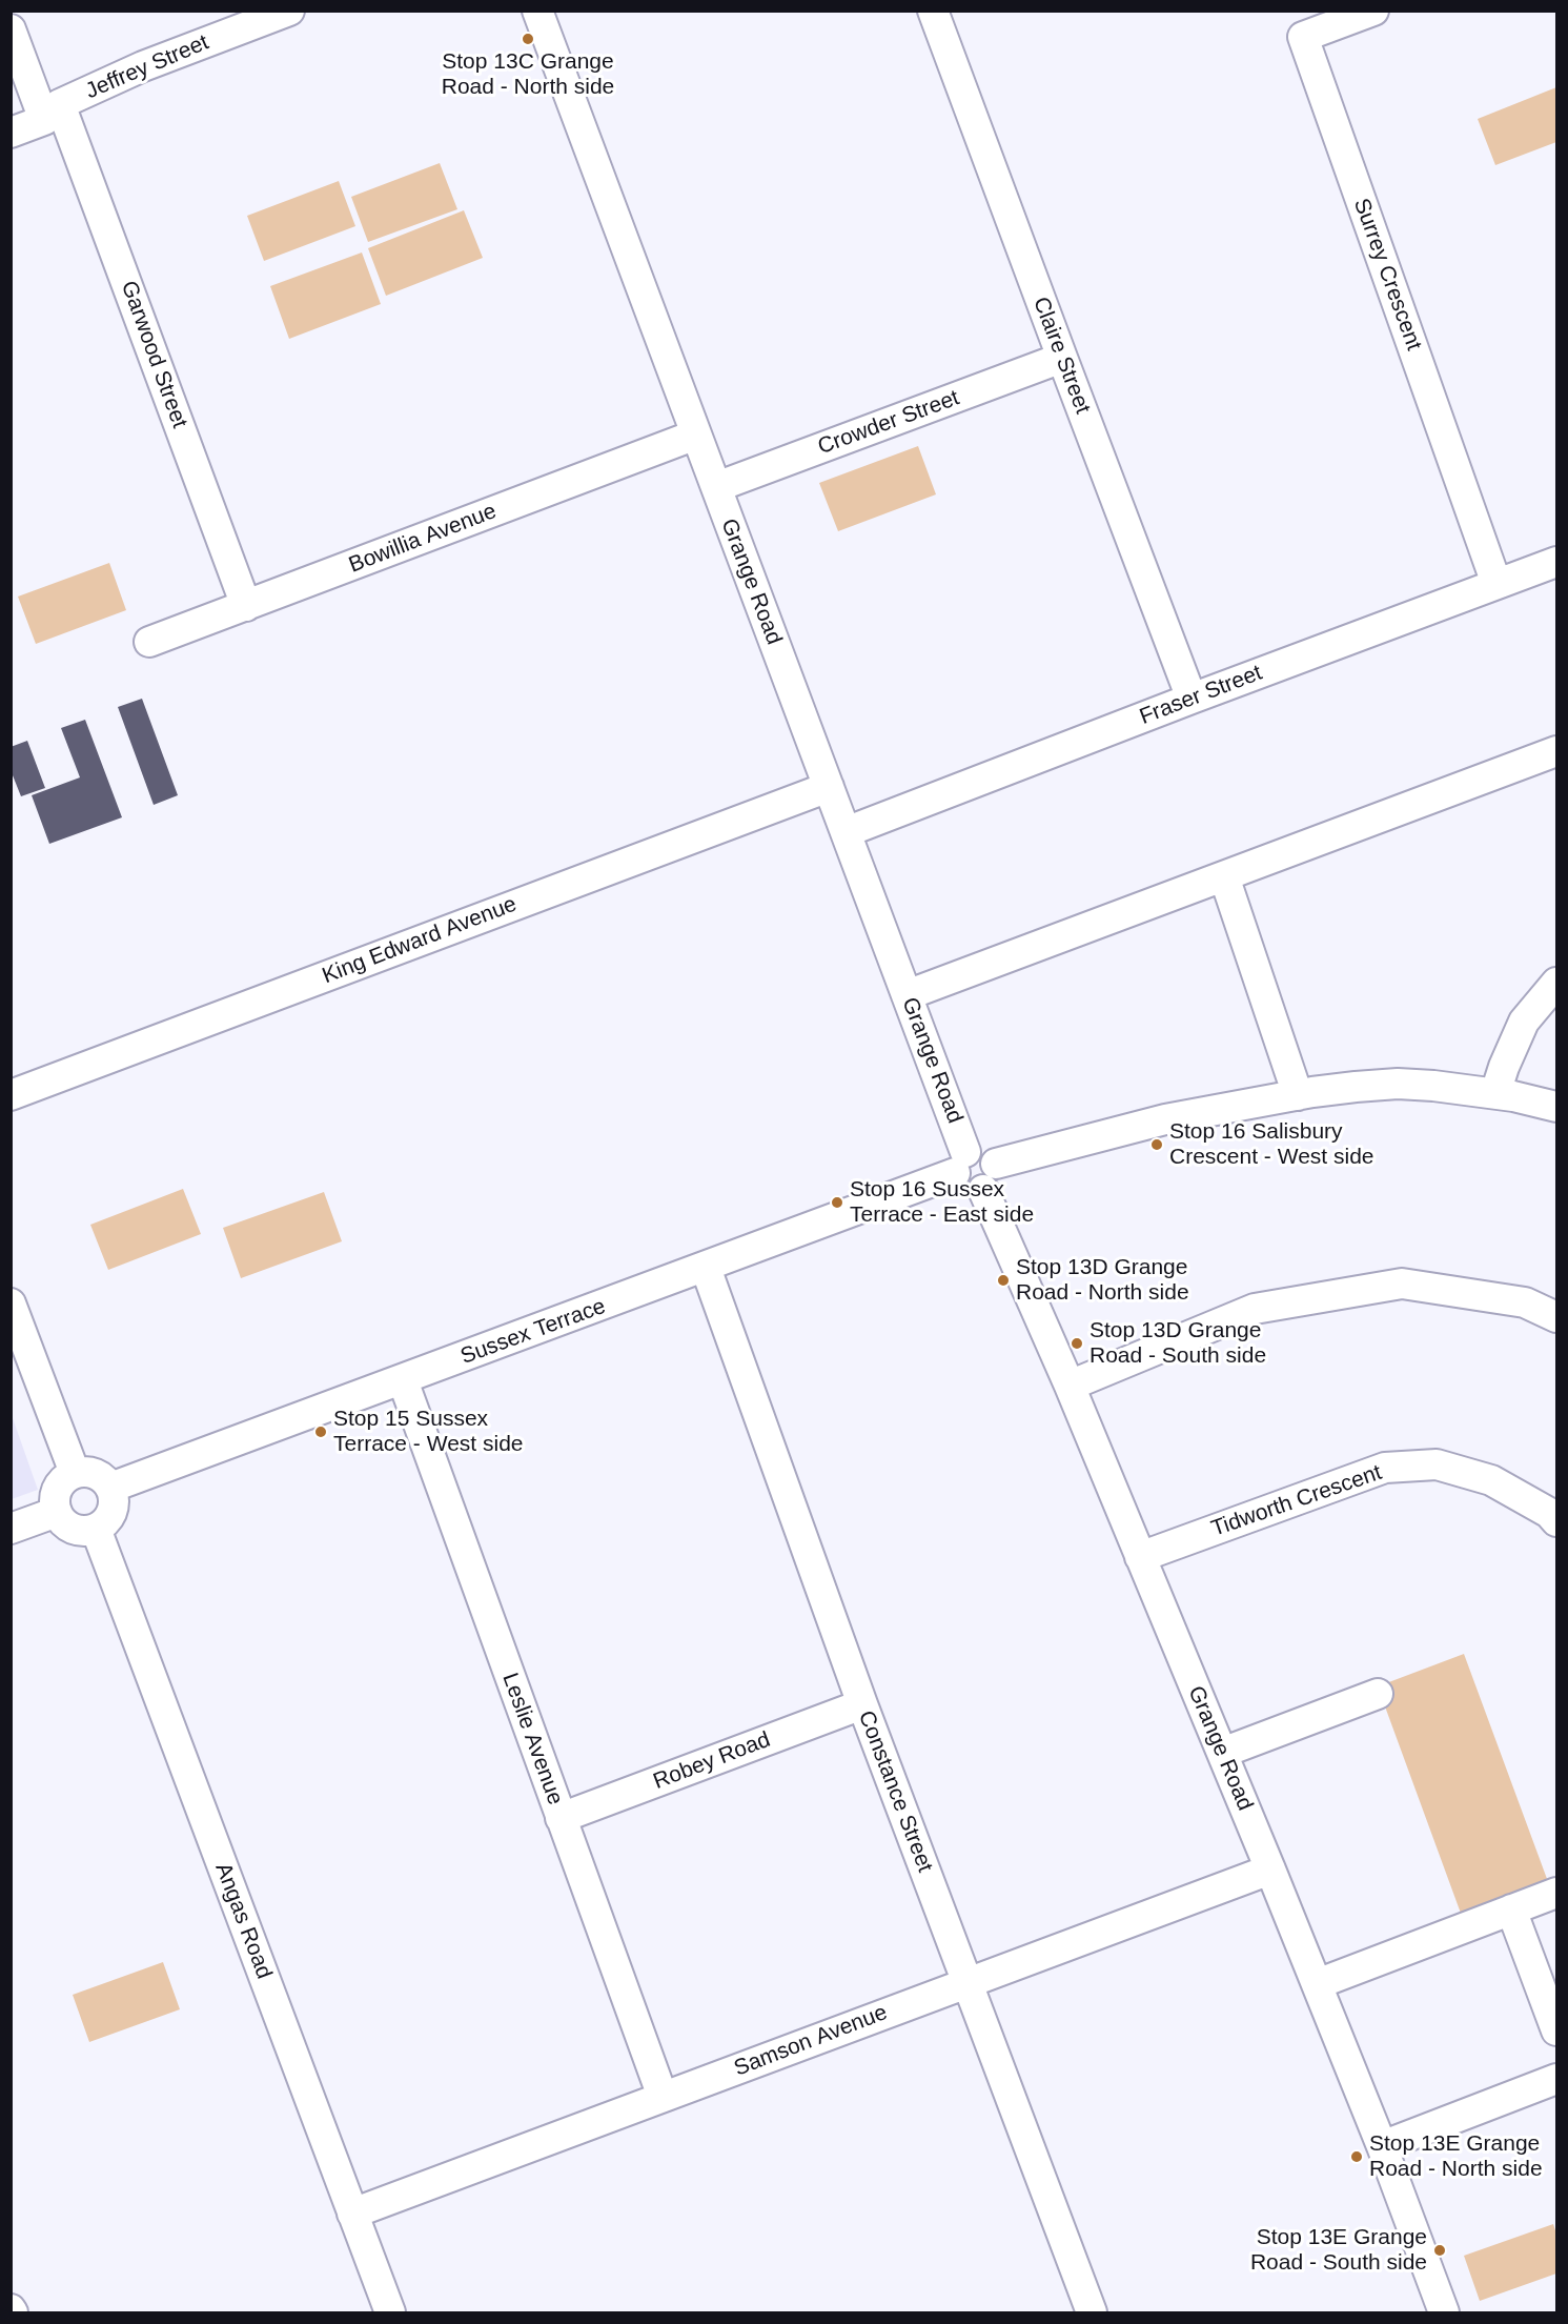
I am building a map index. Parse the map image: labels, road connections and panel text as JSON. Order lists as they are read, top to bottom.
{
  "streets": {
    "street": [
      "Jeffrey Street",
      "Surrey Crescent",
      "Garwood Street",
      "Claire Street",
      "Crowder Street",
      "Bowillia Avenue",
      "Grange Road",
      "Fraser Street",
      "King Edward Avenue",
      "Sussex Terrace",
      "Tidworth Crescent",
      "Leslie Avenue",
      "Robey Road",
      "Constance Street",
      "Angas Road",
      "Samson Avenue"
    ]
  },
  "crossings": [
    ["Jeffrey Street", "Garwood Street"],
    ["Surrey Crescent", "Fraser Street"],
    ["Garwood Street", "Bowillia Avenue"],
    ["Claire Street", "Crowder Street"],
    ["Claire Street", "Fraser Street"],
    ["Crowder Street", "Grange Road"],
    ["Bowillia Avenue", "Grange Road"],
    ["Grange Road", "Fraser Street"],
    ["Grange Road", "King Edward Avenue"],
    ["Grange Road", "Sussex Terrace"],
    ["Grange Road", "Tidworth Crescent"],
    ["Grange Road", "Samson Avenue"],
    ["Sussex Terrace", "Leslie Avenue"],
    ["Sussex Terrace", "Constance Street"],
    ["Sussex Terrace", "Angas Road"],
    ["Leslie Avenue", "Robey Road"],
    ["Leslie Avenue", "Samson Avenue"],
    ["Robey Road", "Constance Street"],
    ["Constance Street", "Samson Avenue"],
    ["Angas Road", "Samson Avenue"]
  ],
  "places": [
    "Stop 13C Grange Road - North side",
    "Stop 16 Salisbury Crescent - West side",
    "Stop 16 Sussex Terrace - East side",
    "Stop 13D Grange Road - North side",
    "Stop 13D Grange Road - South side",
    "Stop 15 Sussex Terrace - West side",
    "Stop 13E Grange Road - North side",
    "Stop 13E Grange Road - South side"
  ]
}
